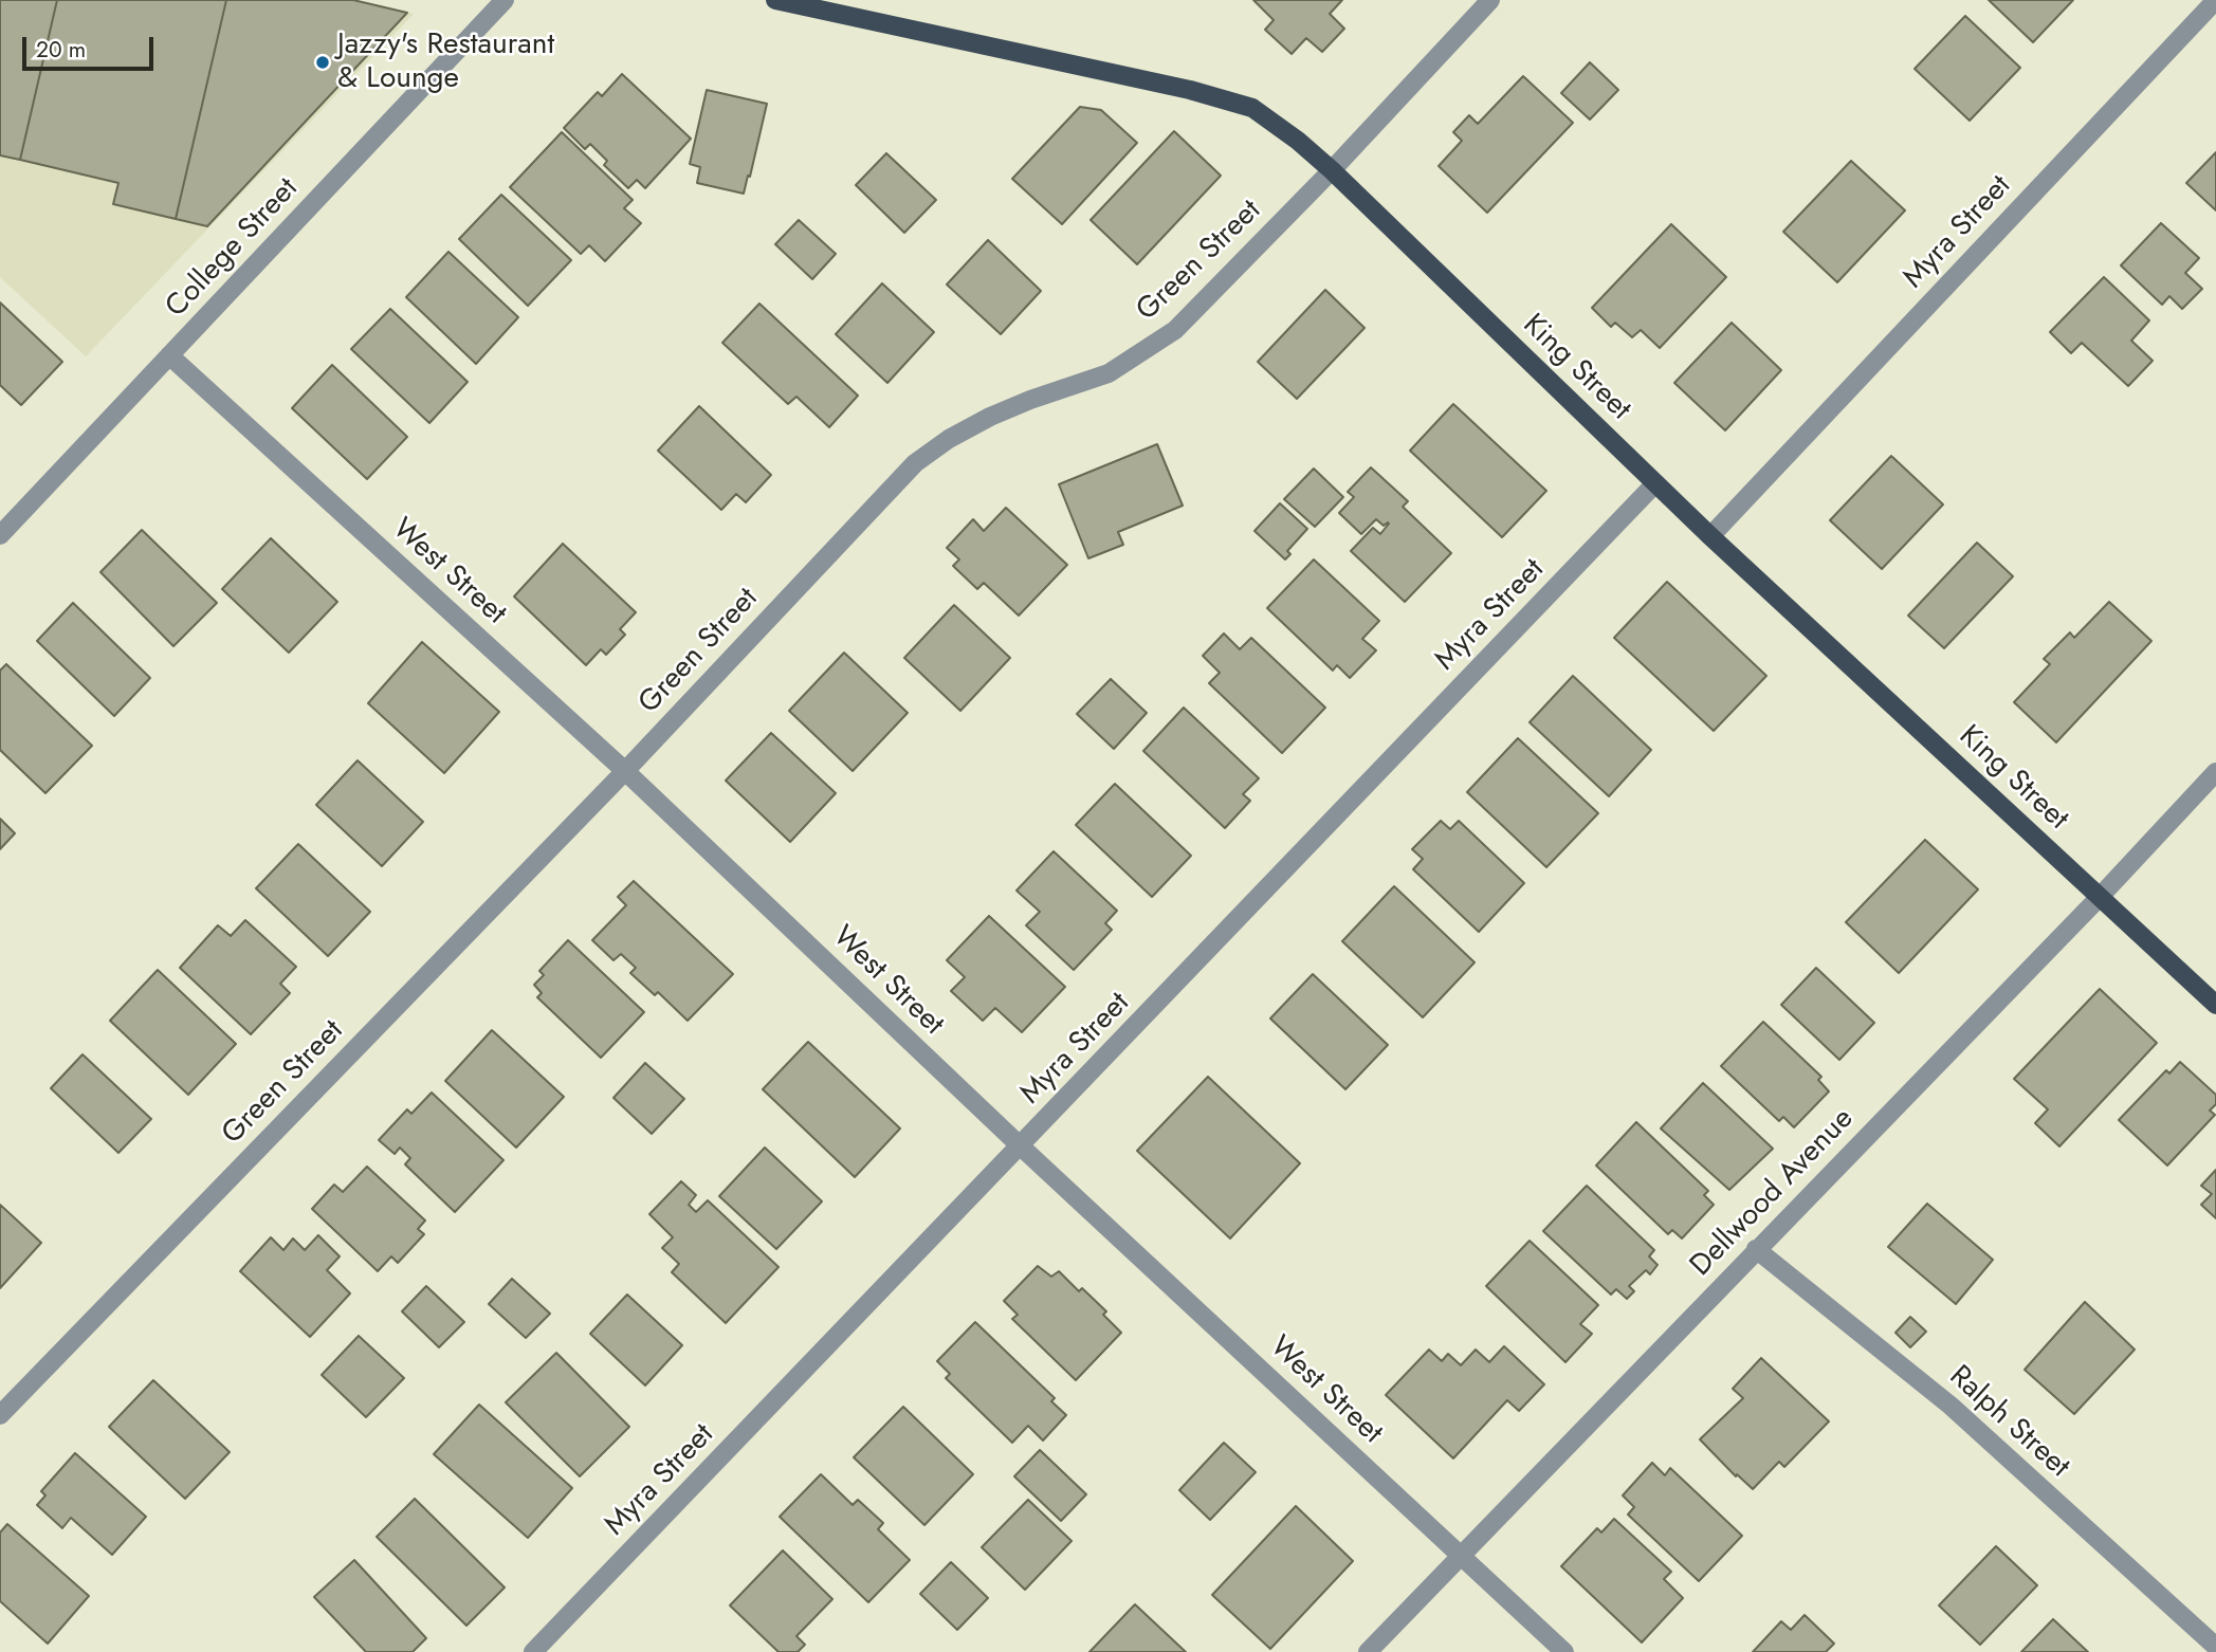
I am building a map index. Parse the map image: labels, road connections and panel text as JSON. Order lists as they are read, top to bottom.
{
  "streets": {
    "main road": ["King Street"],
    "street": [
      "Myra Street",
      "College Street",
      "Green Street",
      "West Street",
      "Dellwood Avenue",
      "Ralph Street"
    ]
  },
  "crossings": [
    ["Myra Street", "King Street"],
    ["Myra Street", "West Street"],
    ["College Street", "West Street"],
    ["Green Street", "King Street"],
    ["Green Street", "West Street"],
    ["King Street", "Dellwood Avenue"],
    ["West Street", "Dellwood Avenue"],
    ["Dellwood Avenue", "Ralph Street"]
  ],
  "places": ["Jazzy's Restaurant & Lounge"],
  "scale_bar": "20 m"
}
